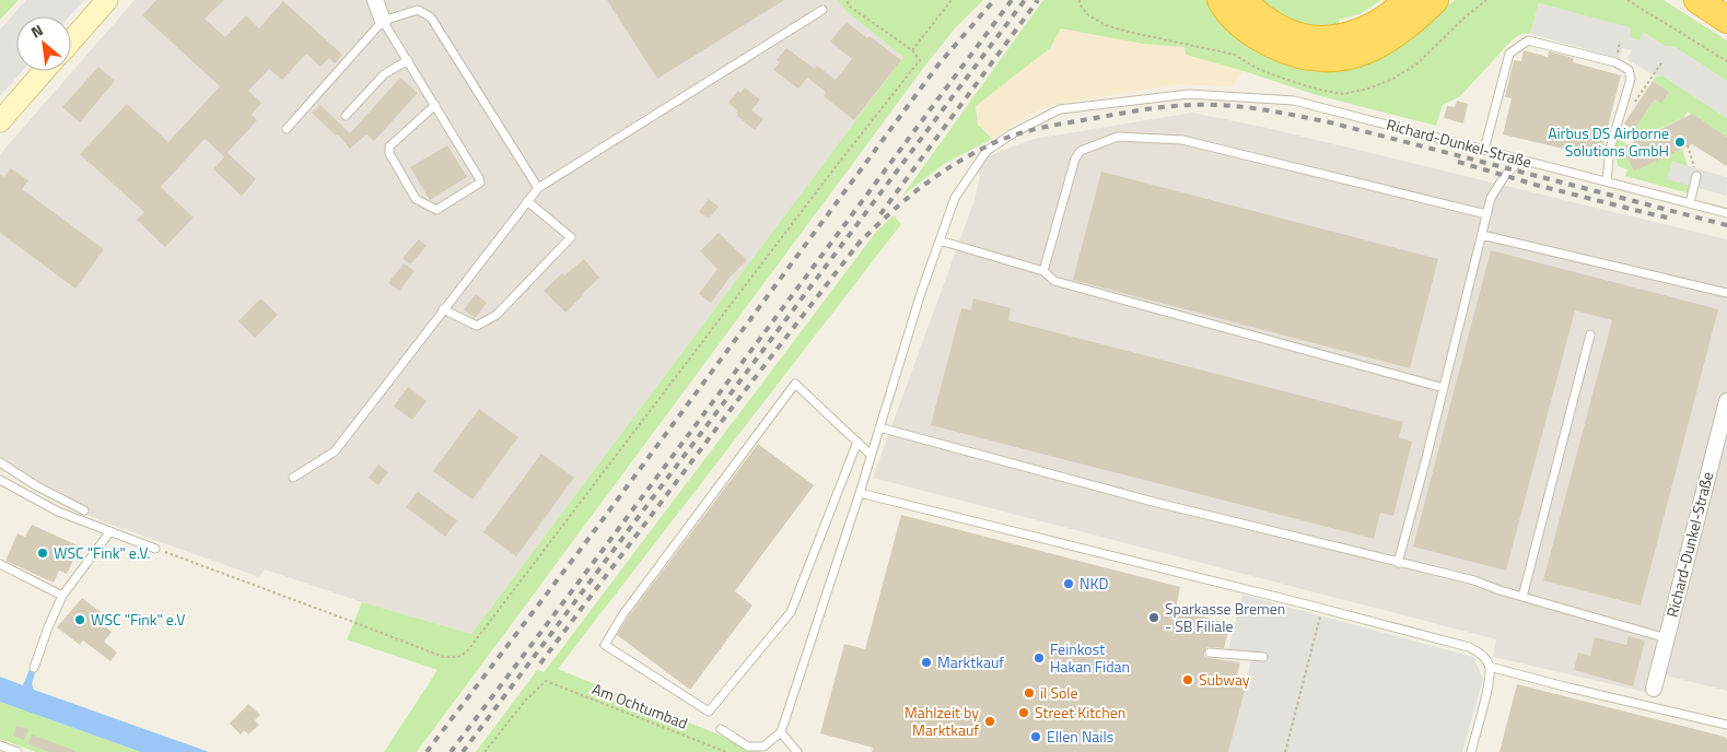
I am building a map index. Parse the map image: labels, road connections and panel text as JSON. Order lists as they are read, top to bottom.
{
  "streets": {
    "street": ["Richard-Dunkel-Straße"],
    "path": ["Am Ochtumbad"]
  },
  "places": [
    "Airbus DS Airborne Solutions GmbH",
    "WSC \"Fink\" e.V.",
    "NKD",
    "Sparkasse Bremen - SB Filiale",
    "WSC \"Fink\" e.V",
    "Feinkost Hakan Fidan",
    "Marktkauf",
    "Subway",
    "il Sole",
    "Street Kitchen",
    "Mahlzeit by Marktkauf",
    "Ellen Nails"
  ],
  "north": "top left"
}
